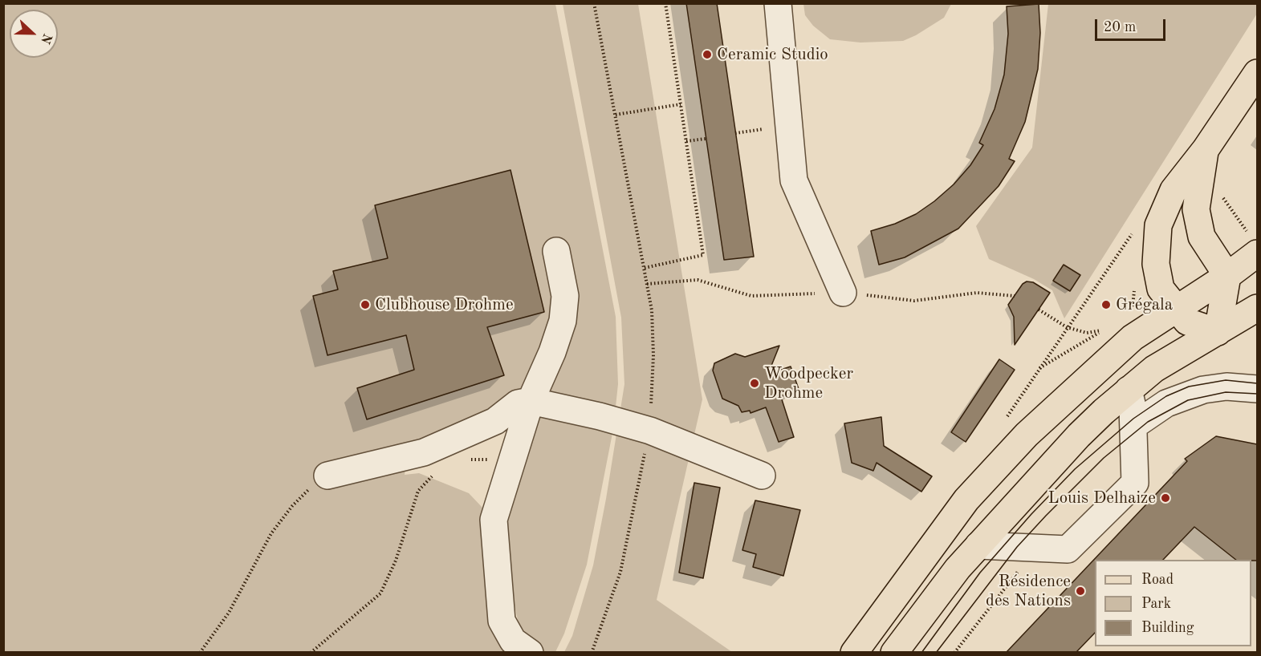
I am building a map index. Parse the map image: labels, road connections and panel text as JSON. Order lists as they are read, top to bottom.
{
  "places": [
    "Ceramic Studio",
    "Clubhouse Drohme",
    "Grégala",
    "Woodpecker Drohme",
    "Louis Delhaize",
    "Résidence des Nations"
  ],
  "legend": ["Road", "Park", "Building"],
  "scale_bar": "20 m",
  "north": "right"
}
